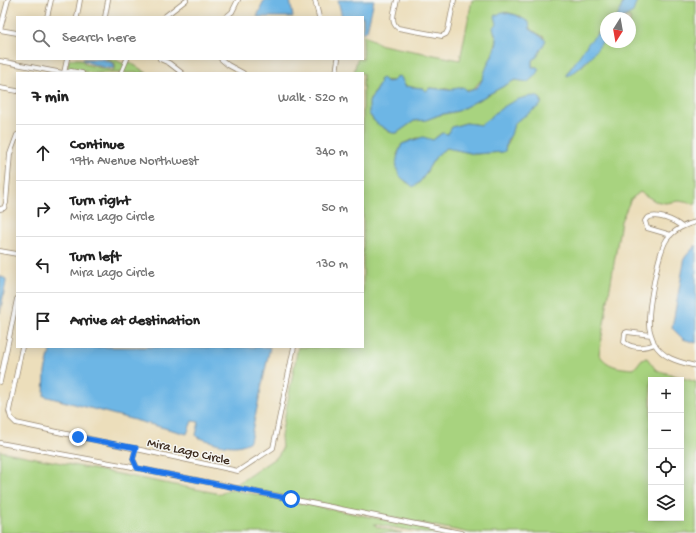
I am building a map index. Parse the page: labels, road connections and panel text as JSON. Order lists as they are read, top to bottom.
{
  "streets": {
    "street": ["Mira Lago Circle"]
  },
  "north": "bottom",
  "page": {
    "search": "Search here",
    "heading": ["7 min", "Walk · 520 m"],
    "list": [
      ["Continue", "19th Avenue Northwest", "340 m"],
      ["Turn right", "Mira Lago Circle", "50 m"],
      ["Turn left", "Mira Lago Circle", "130 m"],
      "Arrive at destination"
    ],
    "map_buttons": ["+", "−"]
  }
}
